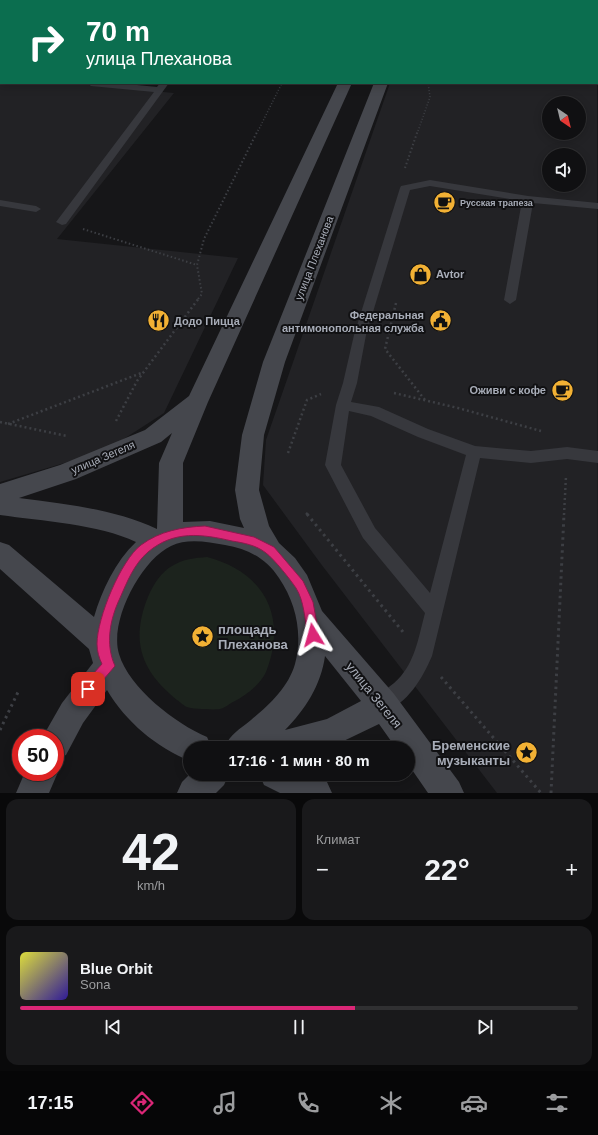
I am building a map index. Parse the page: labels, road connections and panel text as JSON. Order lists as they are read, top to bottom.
{
  "streets": {
    "main road": ["улица Плеханова", "улица Зегеля"]
  },
  "places": {
    "cafe": ["Русская трапеза", "Оживи с кофе"],
    "shop": ["Avtor"],
    "restaurant": ["Додо Пицца"],
    "public building": ["Федеральная антимонопольная служба"],
    "place": ["площадь Плеханова", "Бременские музыканты"]
  },
  "north": "bottom right",
  "page": {
    "turn": ["70 m", "улица Плеханова"],
    "limit": "50",
    "trip": "17:16 · 1 мин · 80 m",
    "tile": [
      ["42", "km/h"],
      "Климат"
    ],
    "heat": ["−", "22°", "+"],
    "song": ["Blue Orbit", "Sona"],
    "tabs": "17:15"
  }
}
